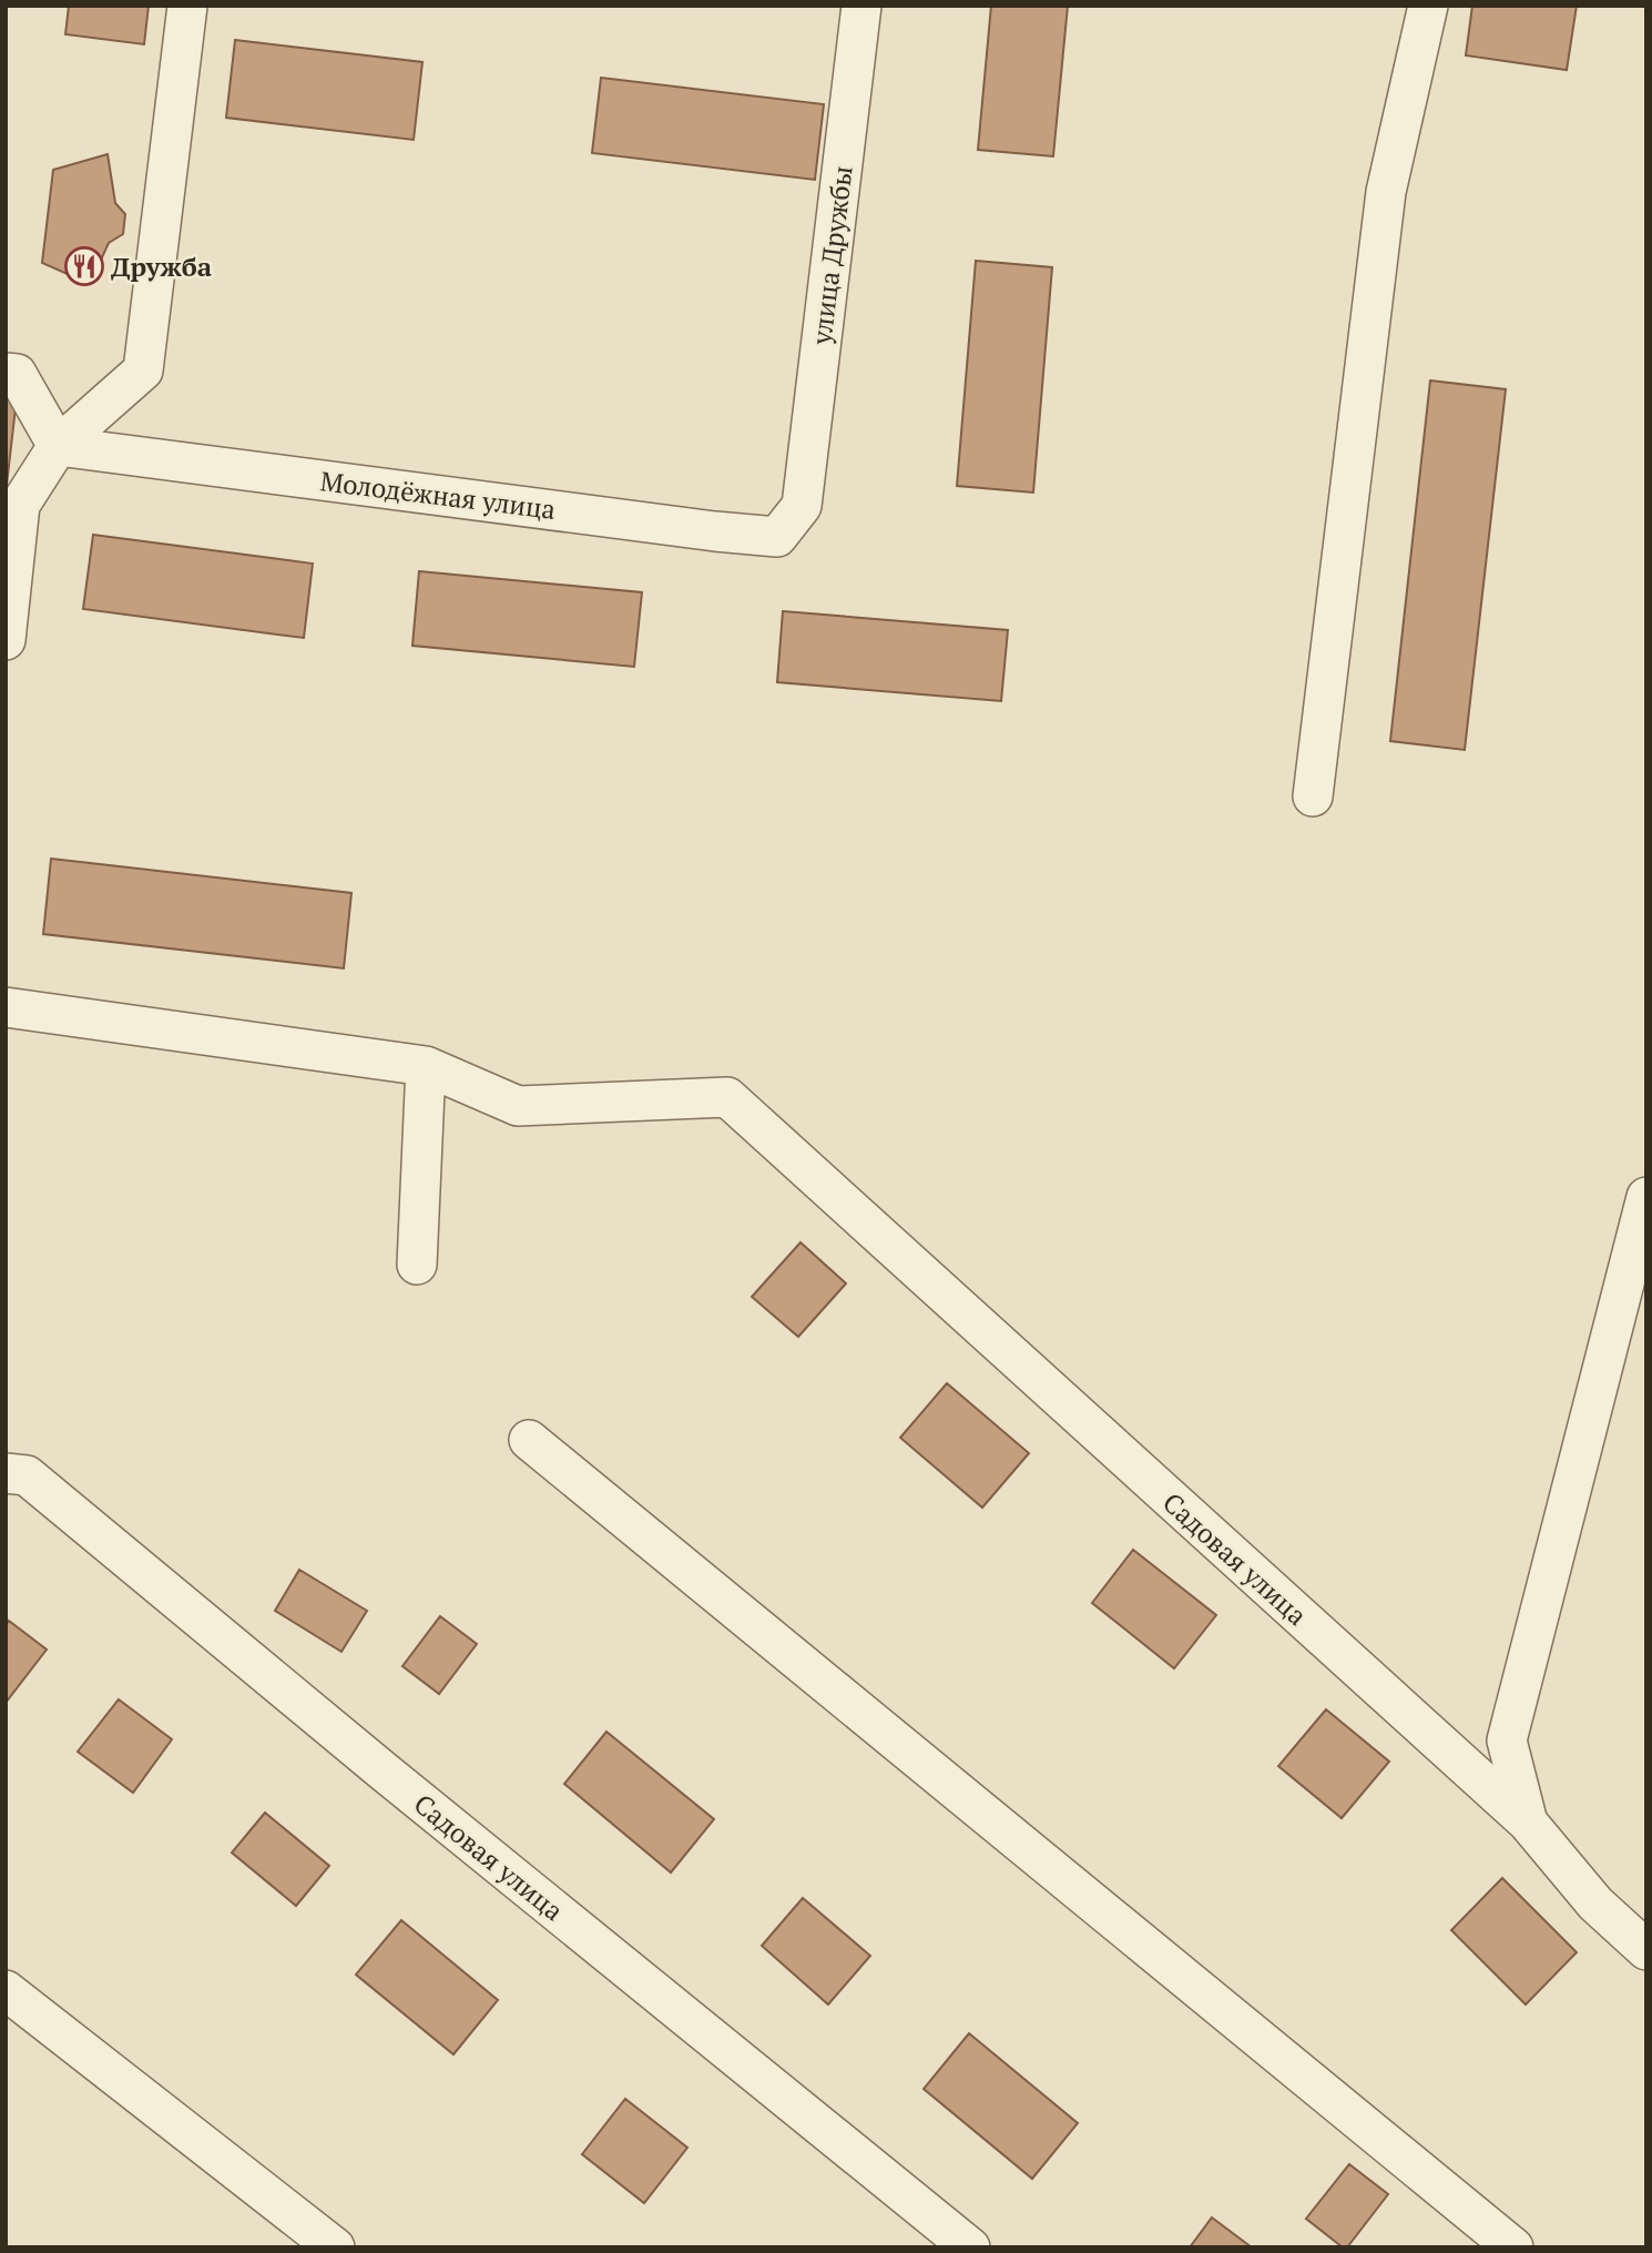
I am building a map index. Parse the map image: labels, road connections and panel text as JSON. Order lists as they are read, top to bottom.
{
  "streets": {
    "street": ["улица Дружбы", "Молодёжная улица", "Садовая улица"]
  },
  "crossings": [
    ["улица Дружбы", "Молодёжная улица"]
  ],
  "places": {
    "restaurant": ["Дружба"]
  }
}
